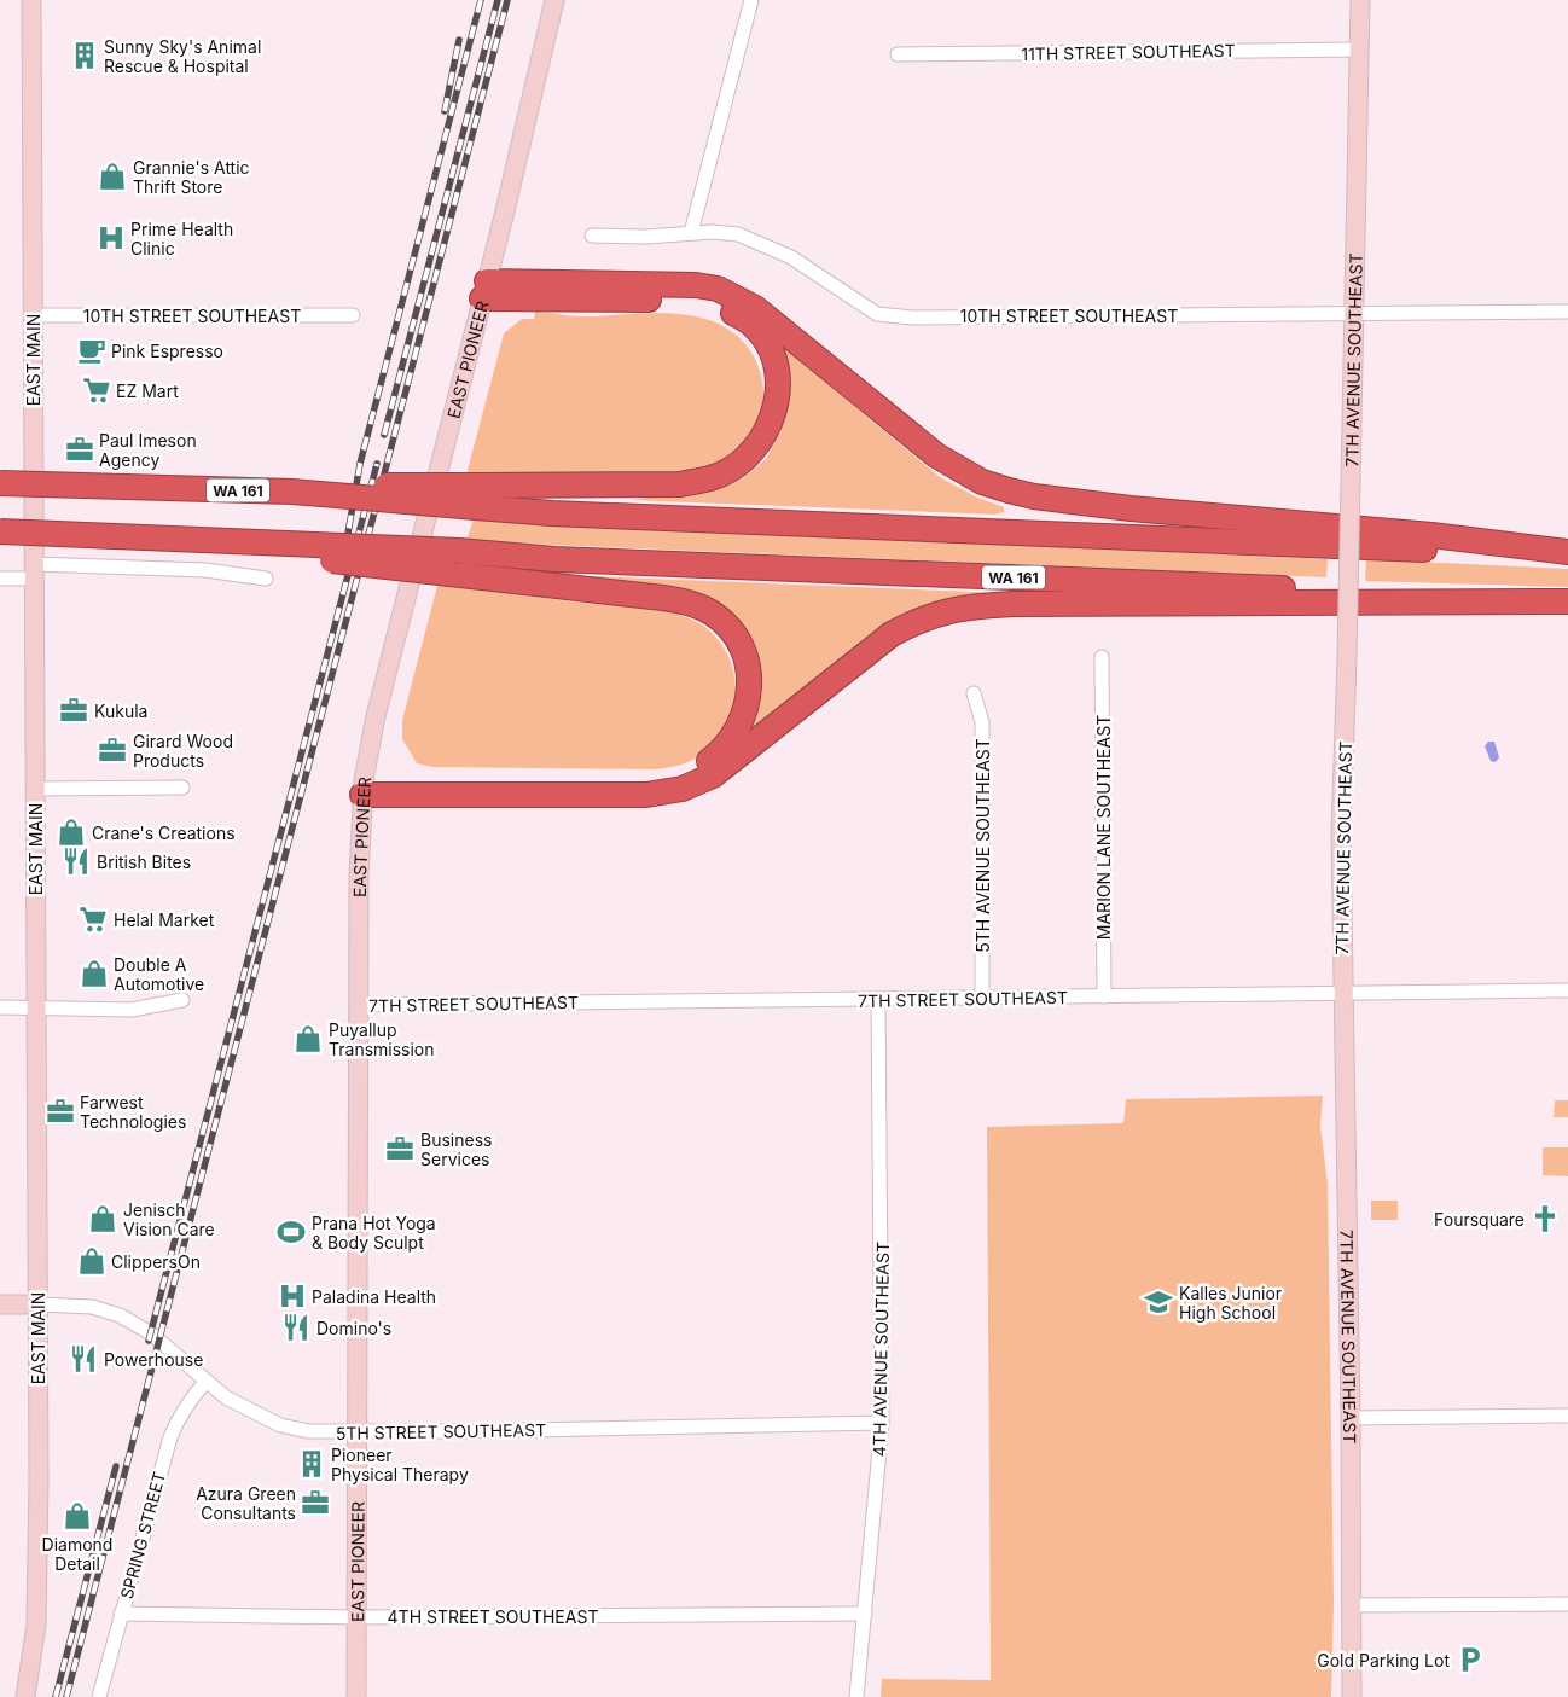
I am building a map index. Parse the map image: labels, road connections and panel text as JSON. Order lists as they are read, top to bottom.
{
  "streets": {
    "highway": ["WA 161"],
    "main road": ["EAST MAIN", "EAST PIONEER", "7TH AVENUE SOUTHEAST"],
    "street": [
      "11TH STREET SOUTHEAST",
      "10TH STREET SOUTHEAST",
      "MARION LANE SOUTHEAST",
      "5TH AVENUE SOUTHEAST",
      "7TH STREET SOUTHEAST",
      "4TH AVENUE SOUTHEAST",
      "5TH STREET SOUTHEAST",
      "SPRING STREET",
      "4TH STREET SOUTHEAST"
    ]
  },
  "crossings": [
    ["11TH STREET SOUTHEAST", "7TH AVENUE SOUTHEAST"],
    ["10TH STREET SOUTHEAST", "EAST MAIN"],
    ["10TH STREET SOUTHEAST", "7TH AVENUE SOUTHEAST"],
    ["EAST MAIN", "5TH STREET SOUTHEAST"],
    ["EAST PIONEER", "7TH STREET SOUTHEAST"],
    ["EAST PIONEER", "5TH STREET SOUTHEAST"],
    ["EAST PIONEER", "4TH STREET SOUTHEAST"],
    ["7TH AVENUE SOUTHEAST", "7TH STREET SOUTHEAST"],
    ["MARION LANE SOUTHEAST", "7TH STREET SOUTHEAST"],
    ["5TH AVENUE SOUTHEAST", "7TH STREET SOUTHEAST"],
    ["7TH STREET SOUTHEAST", "4TH AVENUE SOUTHEAST"],
    ["4TH AVENUE SOUTHEAST", "5TH STREET SOUTHEAST"],
    ["4TH AVENUE SOUTHEAST", "4TH STREET SOUTHEAST"],
    ["5TH STREET SOUTHEAST", "SPRING STREET"],
    ["SPRING STREET", "4TH STREET SOUTHEAST"]
  ],
  "places": {
    "building": ["Sunny Sky's Animal Rescue & Hospital", "Pioneer Physical Therapy"],
    "shop": [
      "Grannie's Attic Thrift Store",
      "Crane's Creations",
      "Double A Automotive",
      "Puyallup Transmission",
      "Jenisch Vision Care",
      "ClippersOn",
      "Diamond Detail"
    ],
    "hospital": ["Prime Health Clinic", "Paladina Health"],
    "cafe": ["Pink Espresso"],
    "supermarket": ["EZ Mart", "Helal Market"],
    "office": [
      "Paul Imeson Agency",
      "Kukula",
      "Girard Wood Products",
      "Farwest Technologies",
      "Business Services",
      "Azura Green Consultants"
    ],
    "restaurant": ["British Bites", "Domino's", "Powerhouse"],
    "church": ["Foursquare"],
    "sports": ["Prana Hot Yoga & Body Sculpt"],
    "school or university": ["Kalles Junior High School"],
    "parking": ["Gold Parking Lot"]
  }
}
